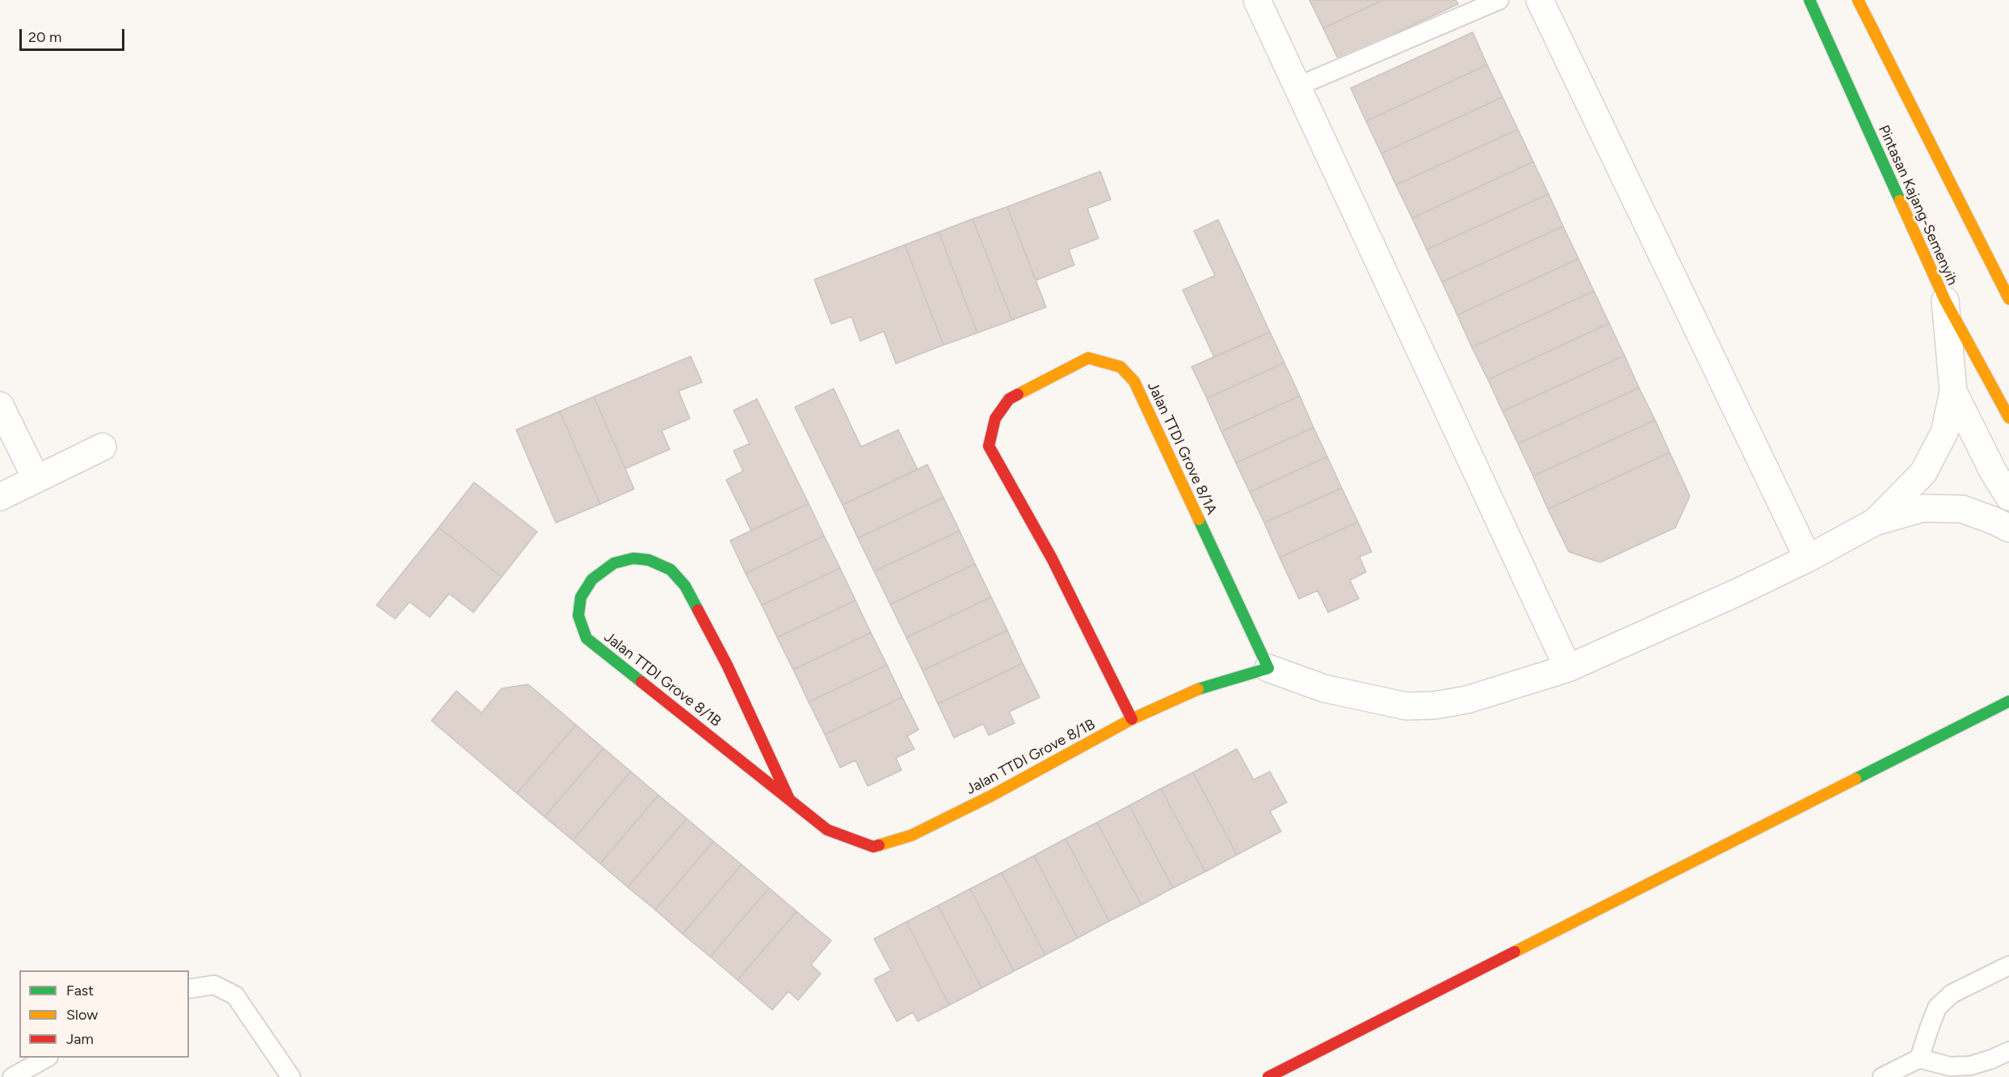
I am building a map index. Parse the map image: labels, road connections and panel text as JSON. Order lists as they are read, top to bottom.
{
  "streets": {
    "main road": ["Pintasan Kajang-Semenyih", "Jalan TTDI Grove 8/1A", "Jalan TTDI Grove 8/1B"]
  },
  "crossings": [
    ["Jalan TTDI Grove 8/1A", "Jalan TTDI Grove 8/1B"]
  ],
  "legend": ["Fast", "Slow", "Jam"],
  "scale_bar": "20 m"
}
